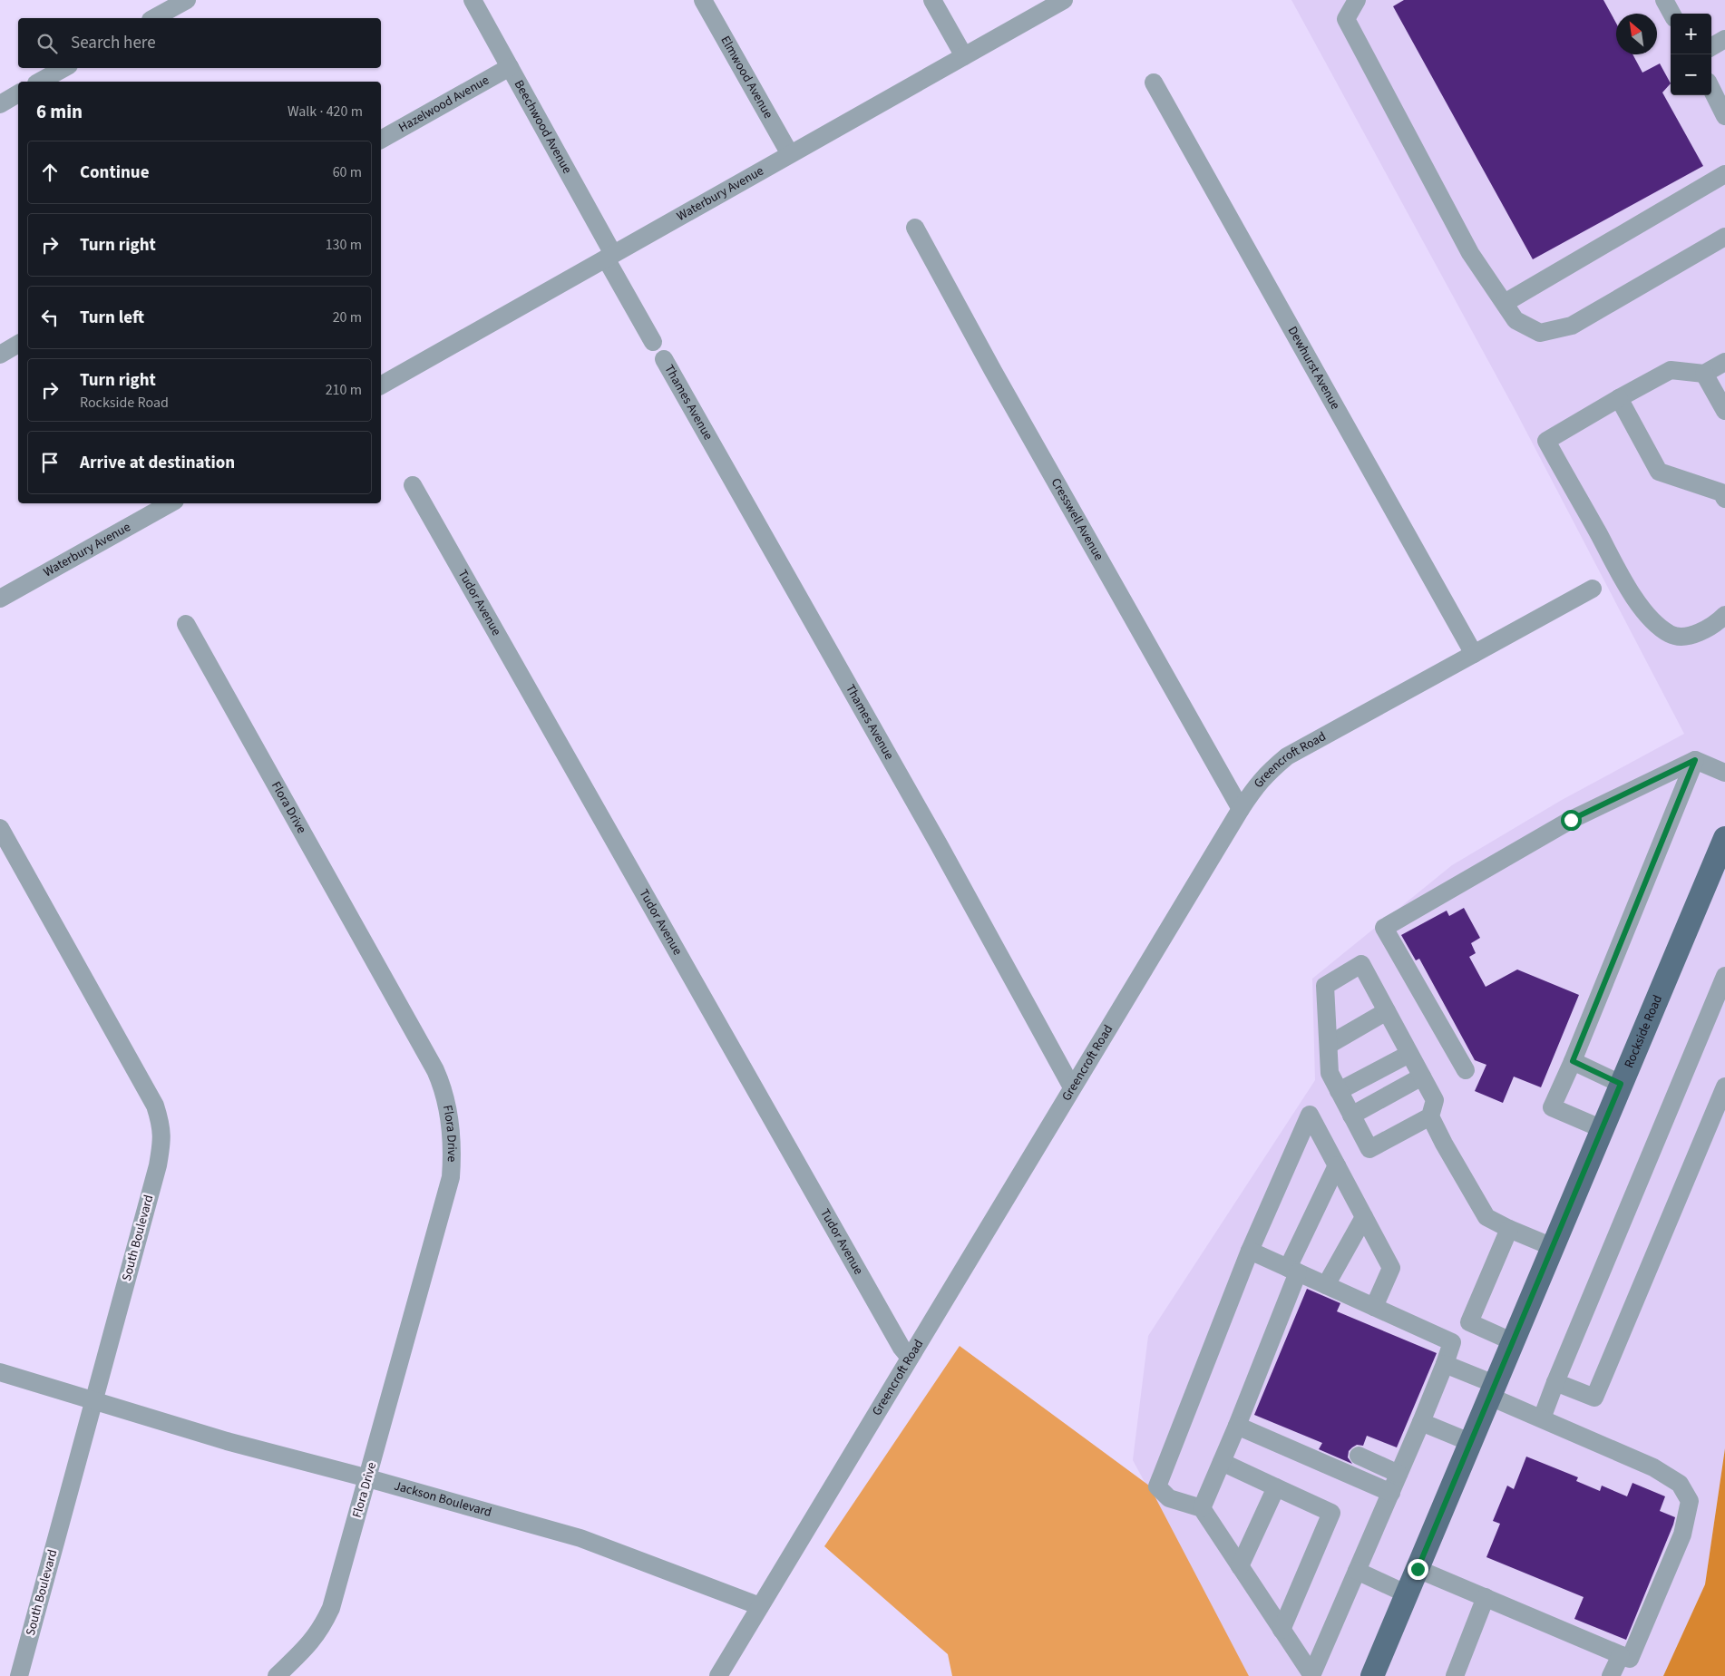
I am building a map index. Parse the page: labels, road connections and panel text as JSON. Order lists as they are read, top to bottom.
{
  "streets": {
    "main road": ["Rockside Road"],
    "street": [
      "Elmwood Avenue",
      "Hazelwood Avenue",
      "Beechwood Avenue",
      "Waterbury Avenue",
      "Dewhurst Avenue",
      "Thames Avenue",
      "Cresswell Avenue",
      "Tudor Avenue",
      "Greencroft Road",
      "Flora Drive",
      "South Boulevard",
      "Jackson Boulevard"
    ]
  },
  "crossings": [
    ["Elmwood Avenue", "Waterbury Avenue"],
    ["Hazelwood Avenue", "Beechwood Avenue"],
    ["Beechwood Avenue", "Waterbury Avenue"],
    ["Dewhurst Avenue", "Greencroft Road"],
    ["Thames Avenue", "Greencroft Road"],
    ["Cresswell Avenue", "Greencroft Road"],
    ["Tudor Avenue", "Greencroft Road"],
    ["Greencroft Road", "Jackson Boulevard"],
    ["Flora Drive", "Jackson Boulevard"],
    ["South Boulevard", "Jackson Boulevard"]
  ],
  "north": "top left",
  "page": {
    "map_buttons": ["+", "−"],
    "search": "Search here",
    "heading": ["6 min", "Walk · 420 m"],
    "list": [
      ["Continue", "60 m"],
      ["Turn right", "130 m"],
      ["Turn left", "20 m"],
      ["Turn right", "Rockside Road", "210 m"],
      "Arrive at destination"
    ]
  }
}
